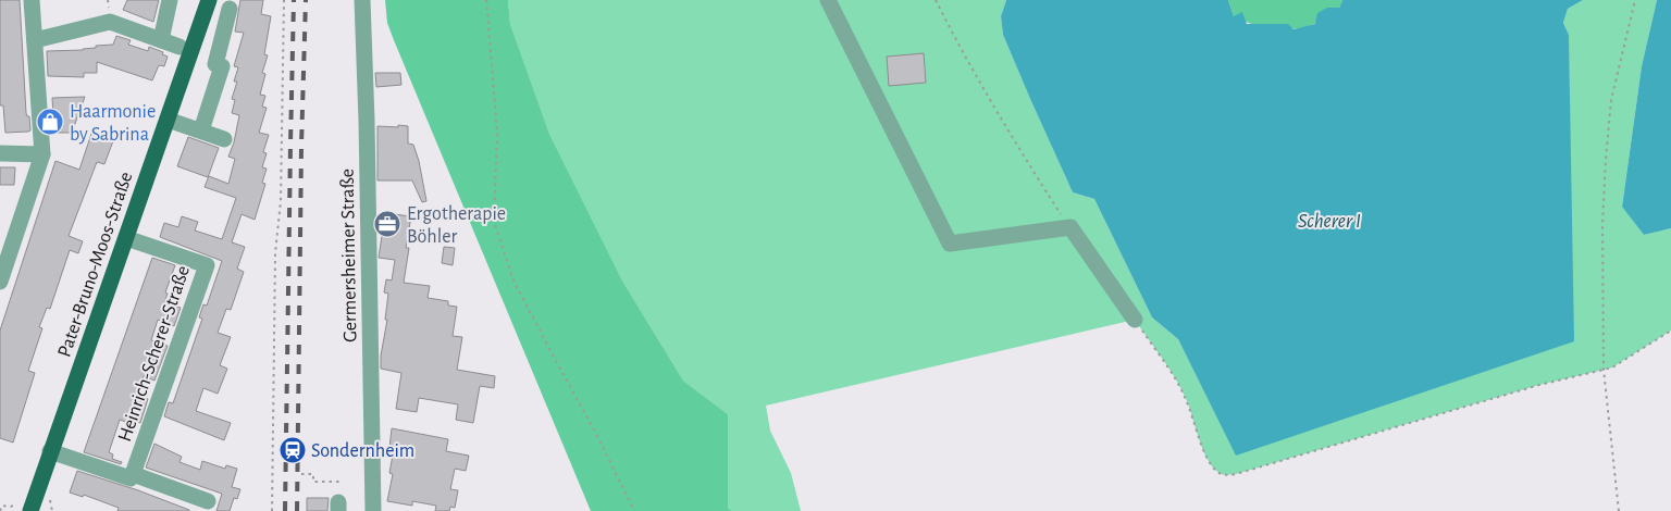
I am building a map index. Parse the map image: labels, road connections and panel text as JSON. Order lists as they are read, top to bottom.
{
  "streets": {
    "main road": ["Pater-Bruno-Moos-Straße"],
    "street": ["Germersheimer Straße", "Heinrich-Scherer-Straße"]
  },
  "crossings": [
    ["Pater-Bruno-Moos-Straße", "Heinrich-Scherer-Straße"]
  ],
  "water": ["Scherer I"],
  "places": {
    "shop": ["Haarmonie by Sabrina"],
    "office": ["Ergotherapie Böhler"],
    "station": ["Sondernheim"]
  }
}
